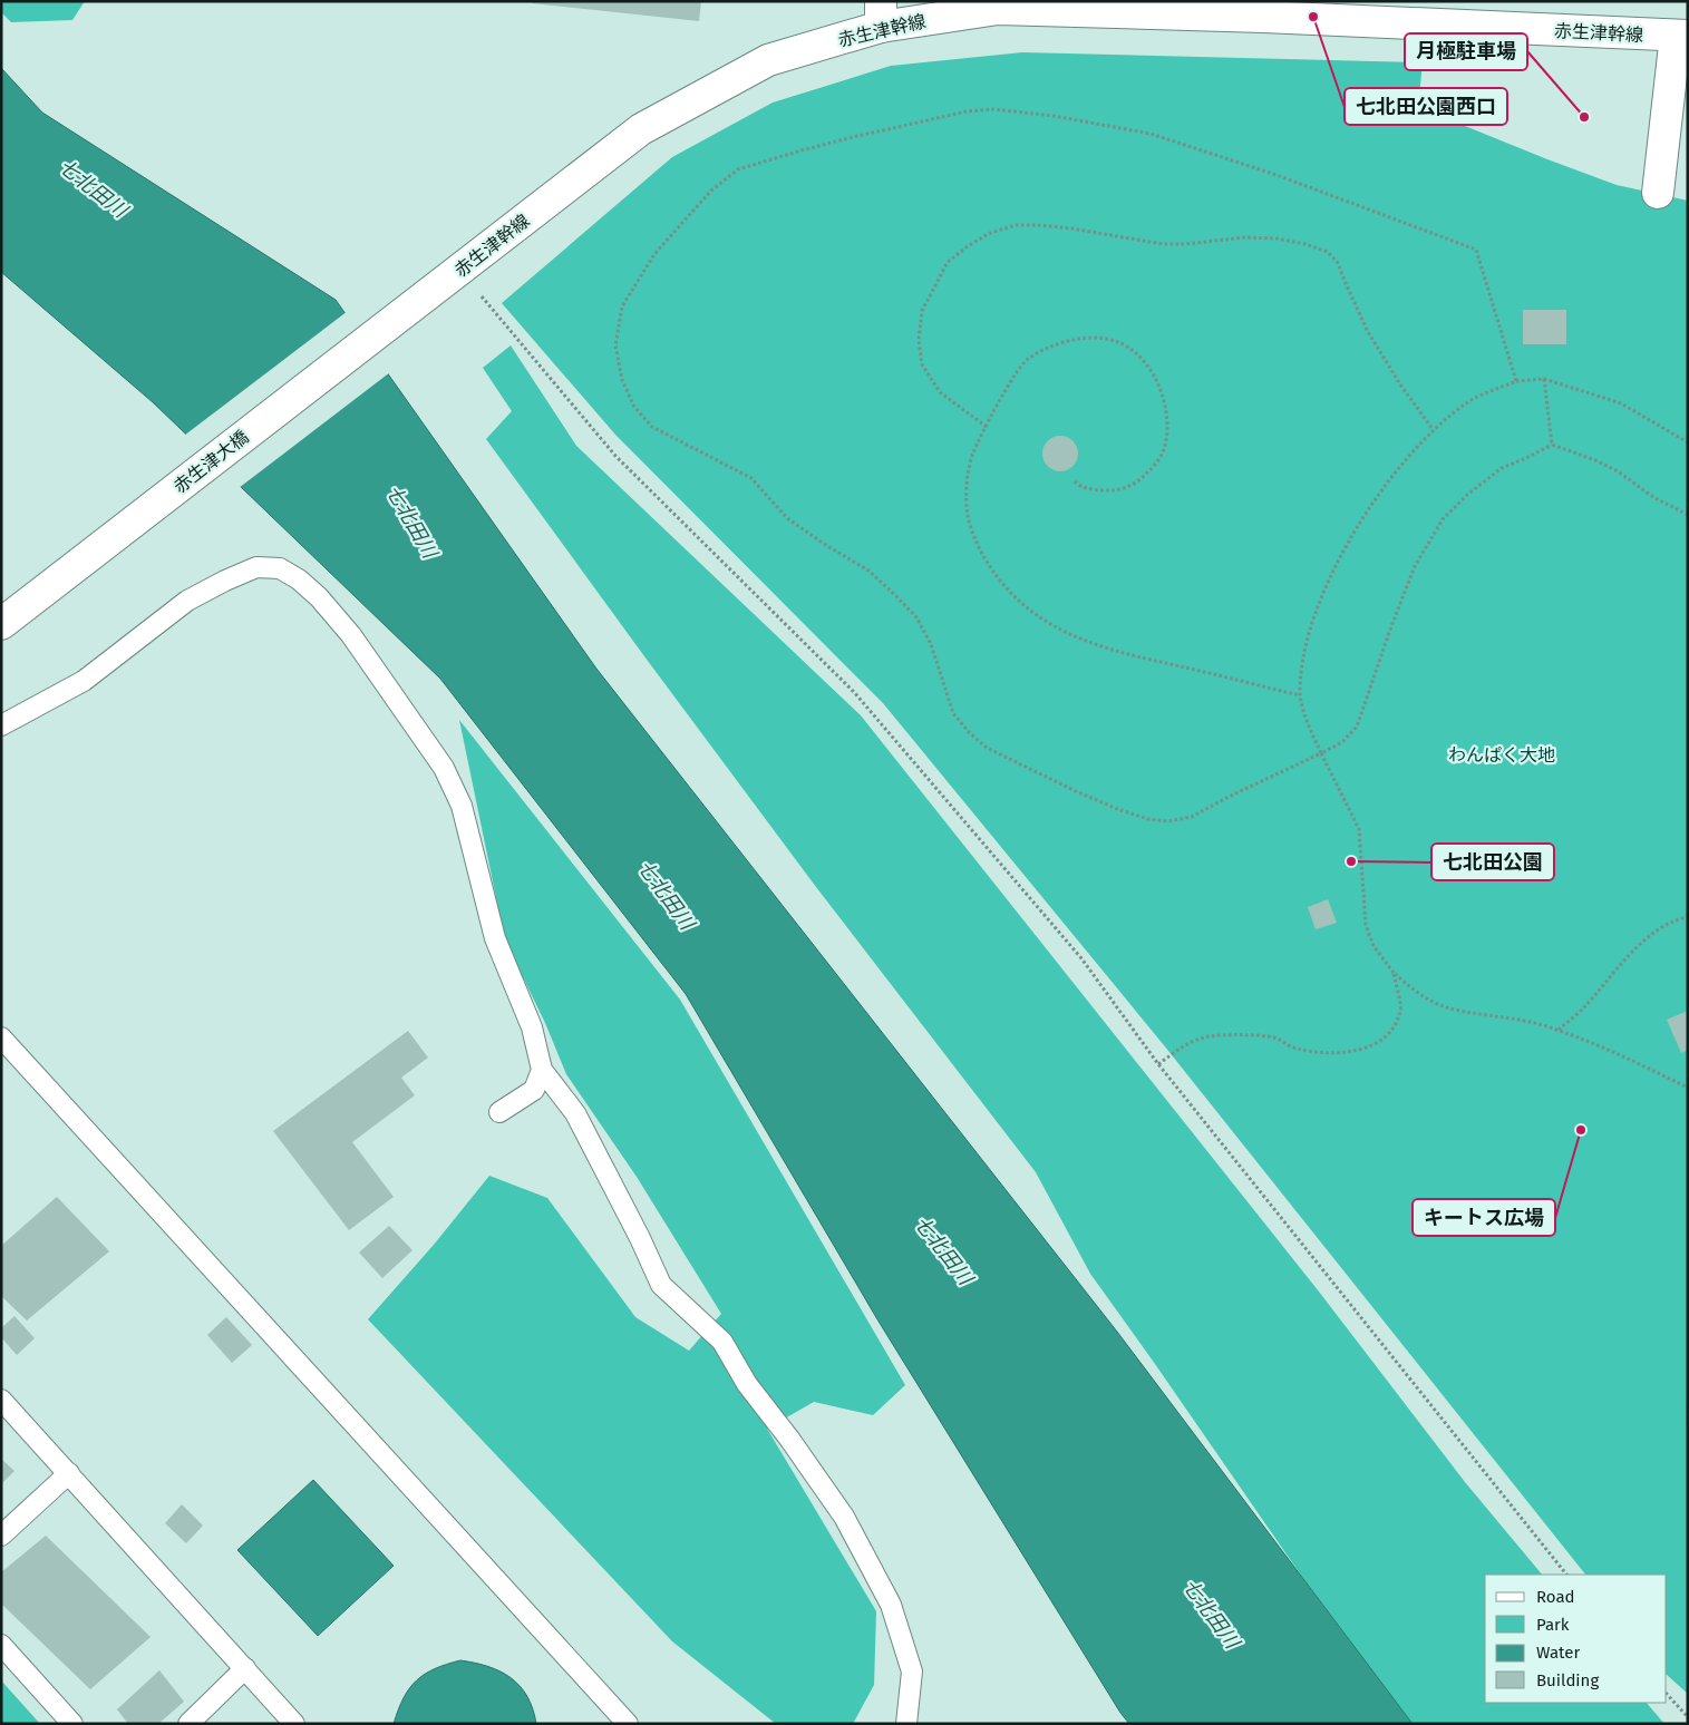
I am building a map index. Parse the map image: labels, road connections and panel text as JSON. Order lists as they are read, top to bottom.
{
  "streets": {
    "street": ["赤生津幹線", "赤生津大橋"]
  },
  "crossings": [
    ["赤生津幹線", "赤生津大橋"]
  ],
  "water": ["七北田川"],
  "parks": ["わんぱく大地"],
  "places": [
    "七北田公園西口",
    "月極駐車場",
    "七北田公園",
    "キートス広場"
  ],
  "legend": [
    "Road",
    "Park",
    "Water",
    "Building"
  ]
}
